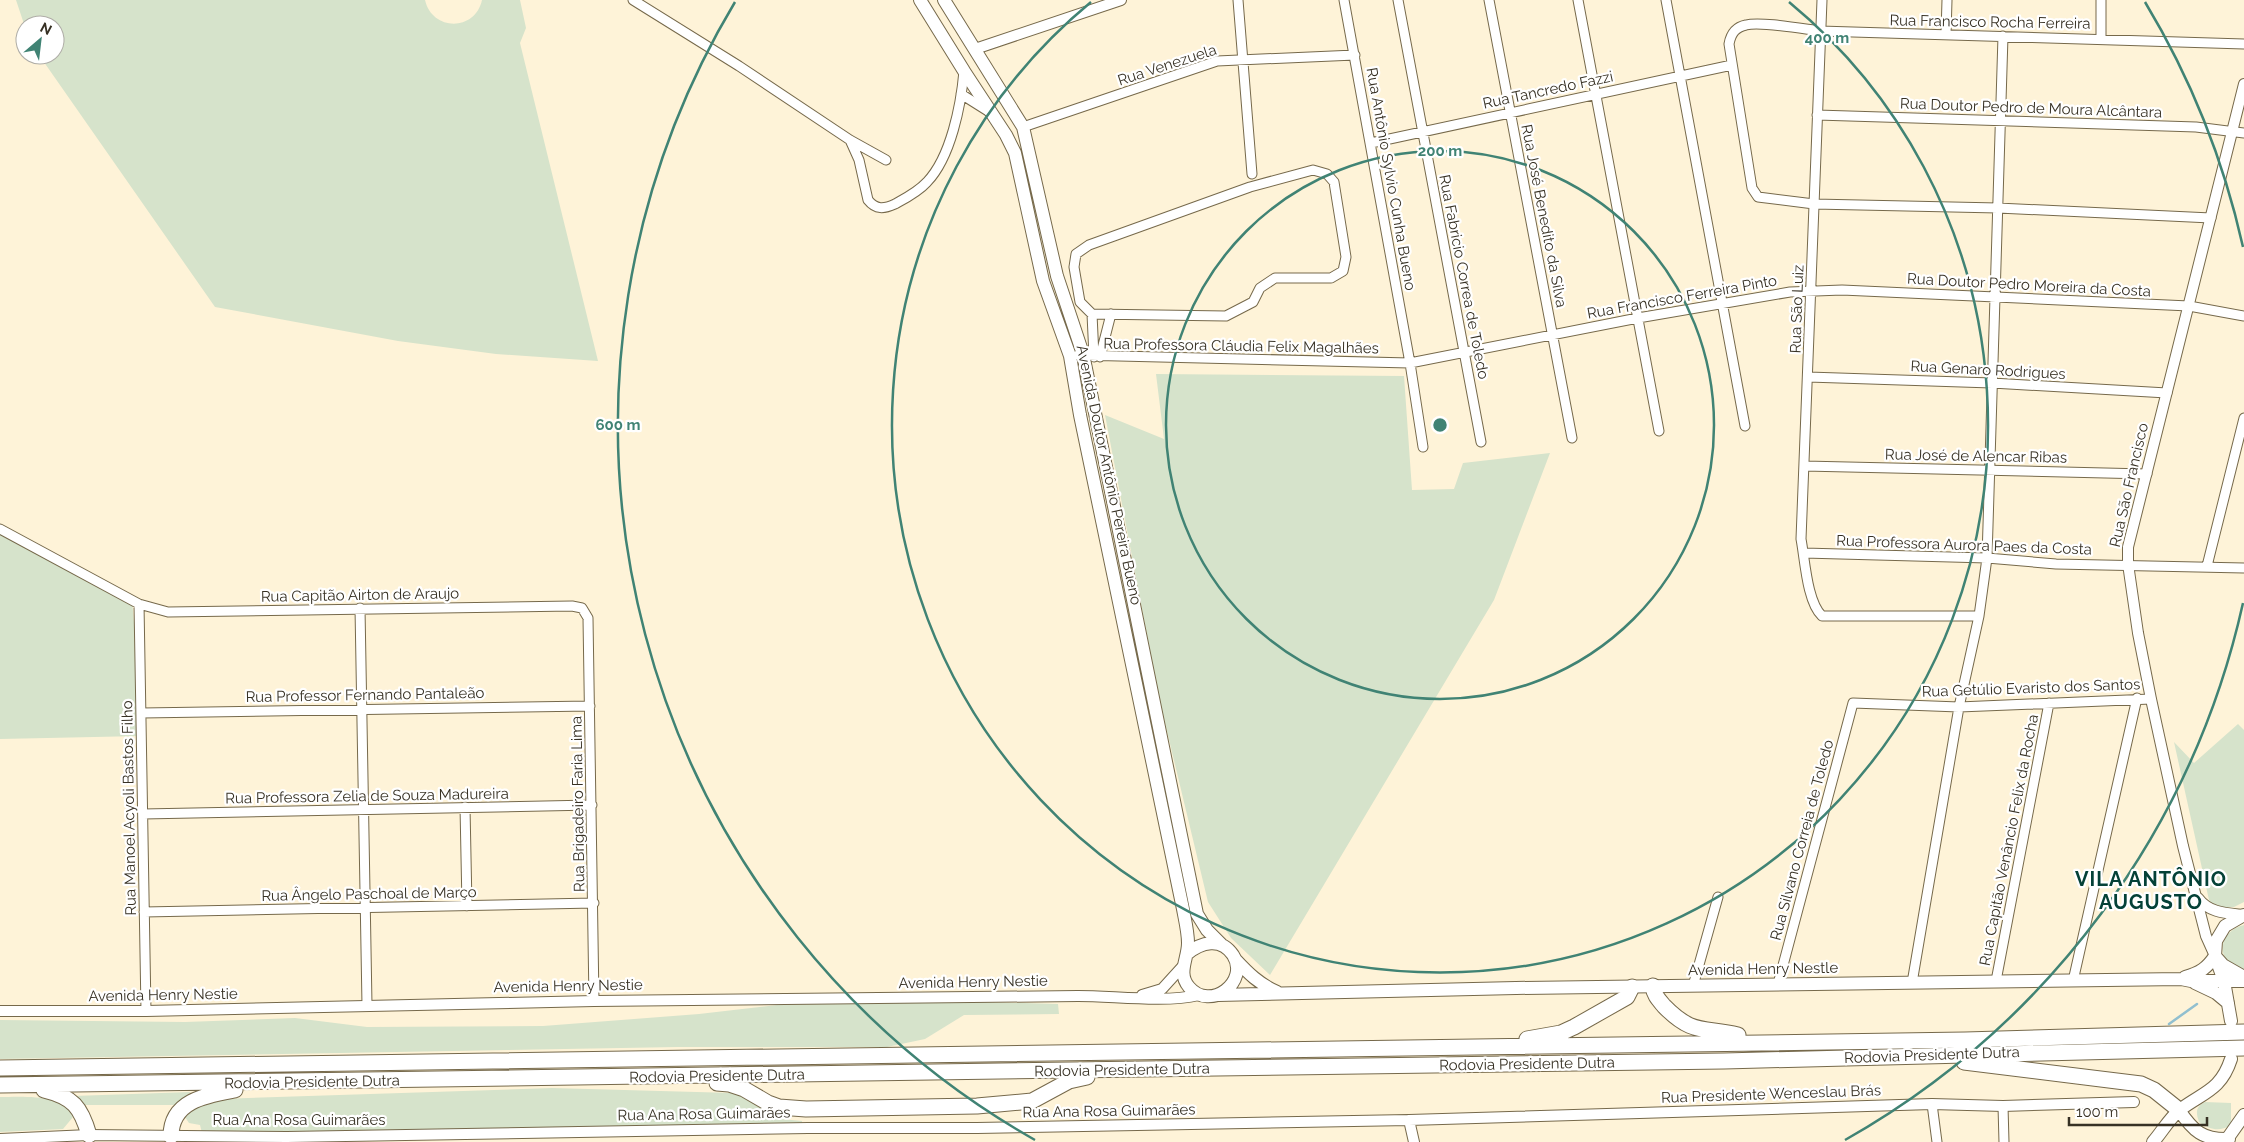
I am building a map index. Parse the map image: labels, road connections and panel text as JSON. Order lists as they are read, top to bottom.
{
  "streets": {
    "highway": ["Rodovia Presidente Dutra"],
    "main road": ["Avenida Doutor Antônio Pereira Bueno", "Avenida Henry Nestle"],
    "street": [
      "Rua Francisco Rocha Ferreira",
      "Rua Venezuela",
      "Rua Tancredo Fazzi",
      "Rua Doutor Pedro de Moura Alcântara",
      "Rua Antônio Sylvio Cunha Bueno",
      "Rua José Benedito da Silva",
      "Rua Fabricio Correa de Toledo",
      "Rua Doutor Pedro Moreira da Costa",
      "Rua Francisco Ferreira Pinto",
      "Rua São Luiz",
      "Rua Professora Cláudia Felix Magalhães",
      "Rua Genaro Rodrigues",
      "Rua José de Alencar Ribas",
      "Rua São Francisco",
      "Rua Professora Aurora Paes da Costa",
      "Rua Capitão Airton de Araujo",
      "Rua Getúlio Evaristo dos Santos",
      "Rua Professor Fernando Pantaleão",
      "Rua Professora Zelia de Souza Madureira",
      "Rua Brigadeiro Faria Lima",
      "Rua Manoel Acyoli Bastos Filho",
      "Rua Silvano Correia de Toledo",
      "Rua Capitão Venâncio Felix da Rocha",
      "Rua Ângelo Paschoal de Março",
      "Avenida Henry Nestie",
      "Rua Presidente Wenceslau Brás",
      "Rua Ana Rosa Guimarães"
    ]
  },
  "crossings": [
    ["Rua Francisco Rocha Ferreira", "Rua Tancredo Fazzi"],
    ["Rua Francisco Rocha Ferreira", "Rua São Luiz"],
    ["Rua Venezuela", "Rua Antônio Sylvio Cunha Bueno"],
    ["Rua Venezuela", "Avenida Doutor Antônio Pereira Bueno"],
    ["Rua Tancredo Fazzi", "Rua Antônio Sylvio Cunha Bueno"],
    ["Rua Tancredo Fazzi", "Rua José Benedito da Silva"],
    ["Rua Tancredo Fazzi", "Rua Fabricio Correa de Toledo"],
    ["Rua Doutor Pedro de Moura Alcântara", "Rua São Luiz"],
    ["Rua Doutor Pedro de Moura Alcântara", "Rua São Francisco"],
    ["Rua Antônio Sylvio Cunha Bueno", "Rua Francisco Ferreira Pinto"],
    ["Rua Antônio Sylvio Cunha Bueno", "Rua Professora Cláudia Felix Magalhães"],
    ["Rua José Benedito da Silva", "Rua Francisco Ferreira Pinto"],
    ["Rua Fabricio Correa de Toledo", "Rua Francisco Ferreira Pinto"],
    ["Rua Doutor Pedro Moreira da Costa", "Rua Francisco Ferreira Pinto"],
    ["Rua Doutor Pedro Moreira da Costa", "Rua São Luiz"],
    ["Rua Doutor Pedro Moreira da Costa", "Rua São Francisco"],
    ["Rua Francisco Ferreira Pinto", "Rua São Luiz"],
    ["Rua Francisco Ferreira Pinto", "Rua Professora Cláudia Felix Magalhães"],
    ["Rua São Luiz", "Rua Genaro Rodrigues"],
    ["Rua São Luiz", "Rua José de Alencar Ribas"],
    ["Rua São Luiz", "Rua Professora Aurora Paes da Costa"],
    ["Rua Professora Cláudia Felix Magalhães", "Avenida Doutor Antônio Pereira Bueno"],
    ["Rua Genaro Rodrigues", "Rua São Francisco"],
    ["Rua José de Alencar Ribas", "Rua São Francisco"],
    ["Avenida Doutor Antônio Pereira Bueno", "Avenida Henry Nestle"],
    ["Avenida Doutor Antônio Pereira Bueno", "Avenida Henry Nestie"],
    ["Rua São Francisco", "Rua Professora Aurora Paes da Costa"],
    ["Rua São Francisco", "Rua Getúlio Evaristo dos Santos"],
    ["Rua Capitão Airton de Araujo", "Rua Brigadeiro Faria Lima"],
    ["Rua Capitão Airton de Araujo", "Rua Manoel Acyoli Bastos Filho"],
    ["Rua Getúlio Evaristo dos Santos", "Rua Silvano Correia de Toledo"],
    ["Rua Getúlio Evaristo dos Santos", "Rua Capitão Venâncio Felix da Rocha"],
    ["Rua Professor Fernando Pantaleão", "Rua Brigadeiro Faria Lima"],
    ["Rua Professor Fernando Pantaleão", "Rua Manoel Acyoli Bastos Filho"],
    ["Rua Professora Zelia de Souza Madureira", "Rua Brigadeiro Faria Lima"],
    ["Rua Professora Zelia de Souza Madureira", "Rua Manoel Acyoli Bastos Filho"],
    ["Rua Brigadeiro Faria Lima", "Rua Ângelo Paschoal de Março"],
    ["Rua Brigadeiro Faria Lima", "Avenida Henry Nestie"],
    ["Rua Manoel Acyoli Bastos Filho", "Rua Ângelo Paschoal de Março"],
    ["Rua Manoel Acyoli Bastos Filho", "Avenida Henry Nestie"],
    ["Rua Silvano Correia de Toledo", "Avenida Henry Nestle"],
    ["Rua Capitão Venâncio Felix da Rocha", "Avenida Henry Nestle"],
    ["Avenida Henry Nestle", "Avenida Henry Nestie"],
    ["Rua Presidente Wenceslau Brás", "Rua Ana Rosa Guimarães"]
  ],
  "districts": ["VILA ANTÔNIO AUGUSTO"],
  "scale_bar": "100 m",
  "north": "top right",
  "rings": ["400 m", "200 m", "600 m"]
}
